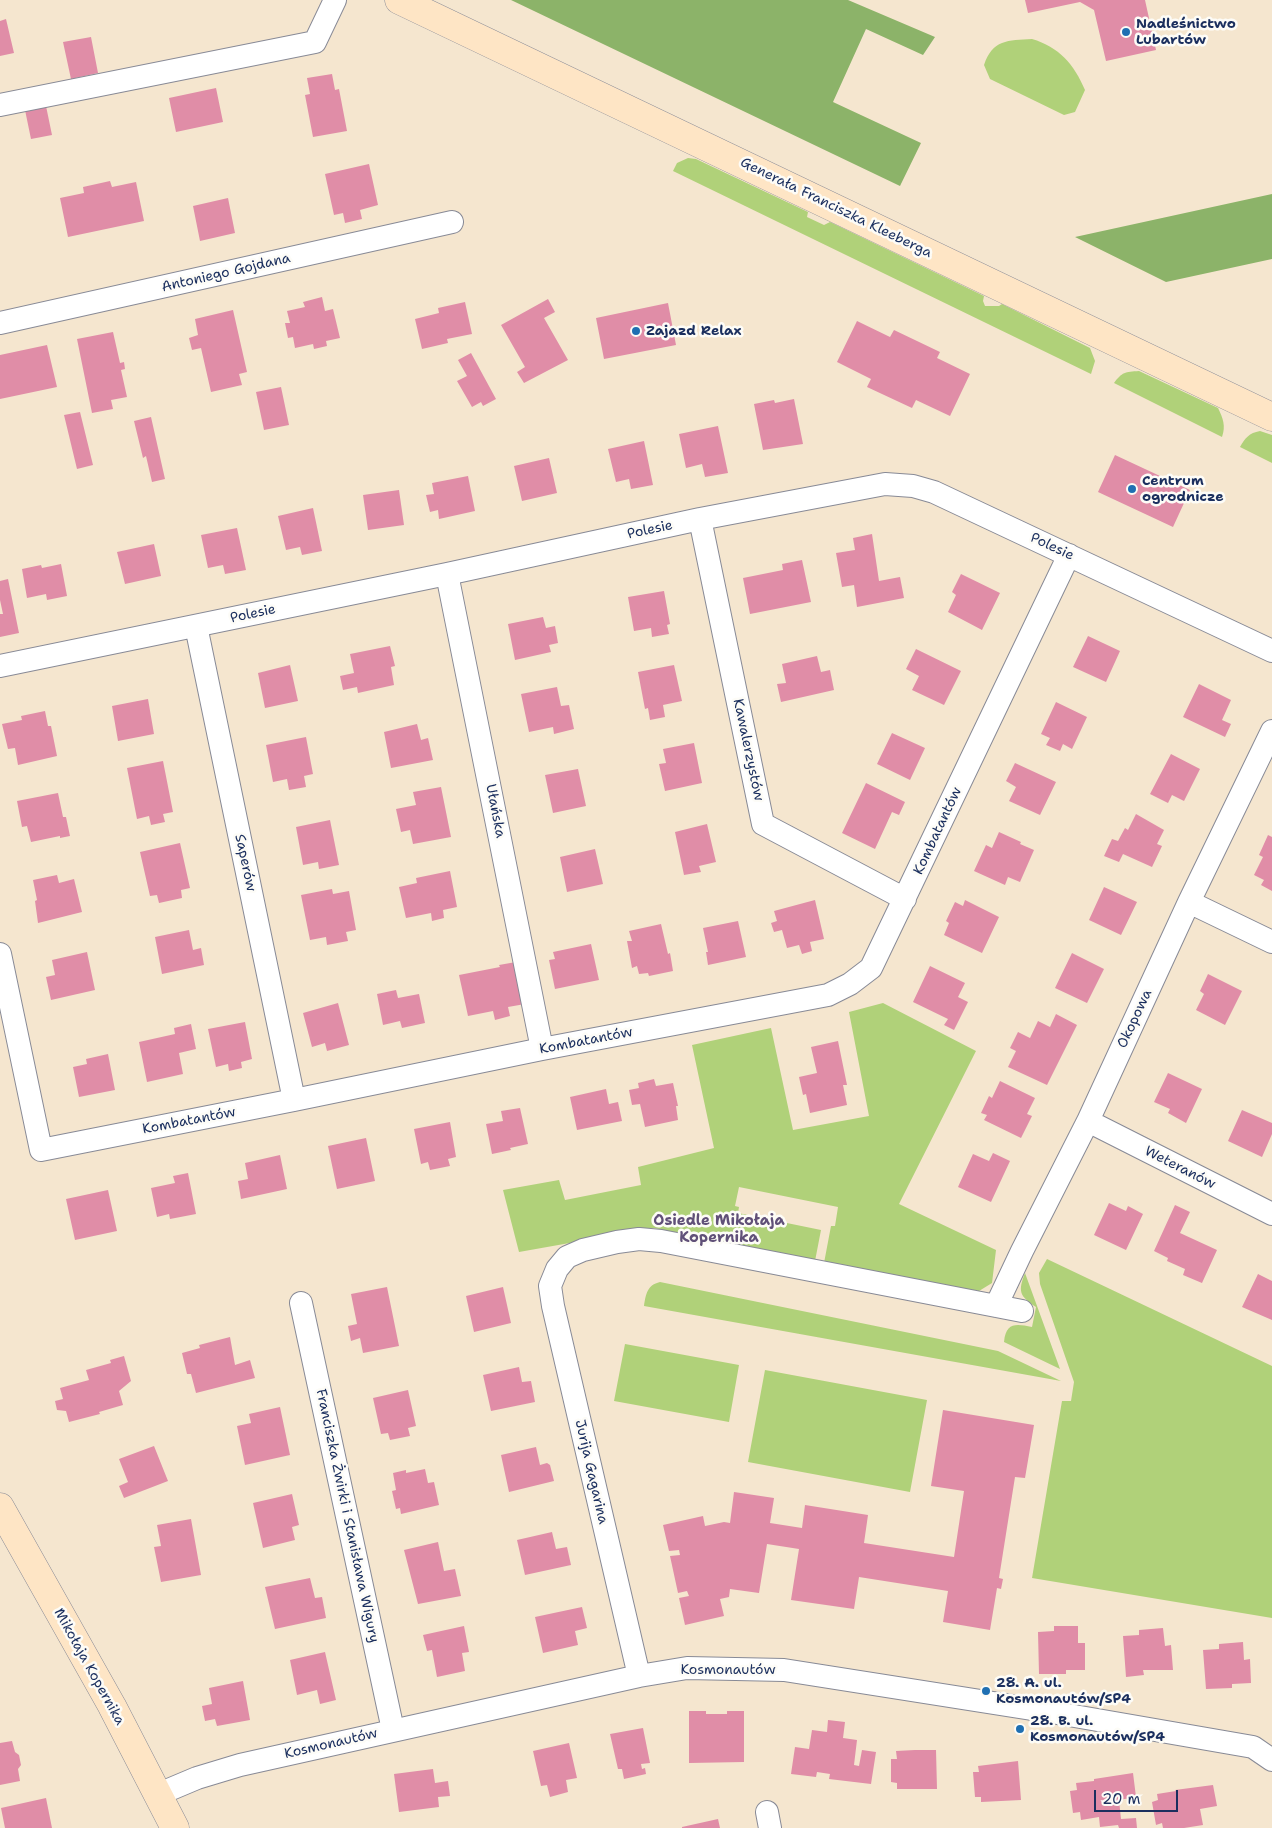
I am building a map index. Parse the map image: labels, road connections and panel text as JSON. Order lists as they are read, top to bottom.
{
  "streets": {
    "main road": ["Generała Franciszka Kleeberga", "Mikołaja Kopernika"],
    "street": [
      "Antoniego Gojdana",
      "Polesie",
      "Kawalerzystów",
      "Ułańska",
      "Kombatantów",
      "Saperów",
      "Okopowa",
      "Weteranów",
      "Jurija Gagarina",
      "Franciszka Żwirki i Stanisława Wigury",
      "Kosmonautów"
    ]
  },
  "crossings": [
    ["Polesie", "Kawalerzystów"],
    ["Polesie", "Ułańska"],
    ["Polesie", "Kombatantów"],
    ["Polesie", "Saperów"],
    ["Kawalerzystów", "Kombatantów"],
    ["Ułańska", "Kombatantów"],
    ["Kombatantów", "Saperów"],
    ["Okopowa", "Weteranów"],
    ["Okopowa", "Jurija Gagarina"],
    ["Jurija Gagarina", "Kosmonautów"],
    ["Franciszka Żwirki i Stanisława Wigury", "Kosmonautów"],
    ["Mikołaja Kopernika", "Kosmonautów"]
  ],
  "districts": ["Osiedle Mikołaja Kopernika"],
  "places": [
    "Nadleśnictwo Lubartów",
    "Zajazd Relax",
    "Centrum ogrodnicze",
    "28. A. ul. Kosmonautów/SP4",
    "28. B. ul. Kosmonautów/SP4"
  ],
  "scale_bar": "20 m"
}
